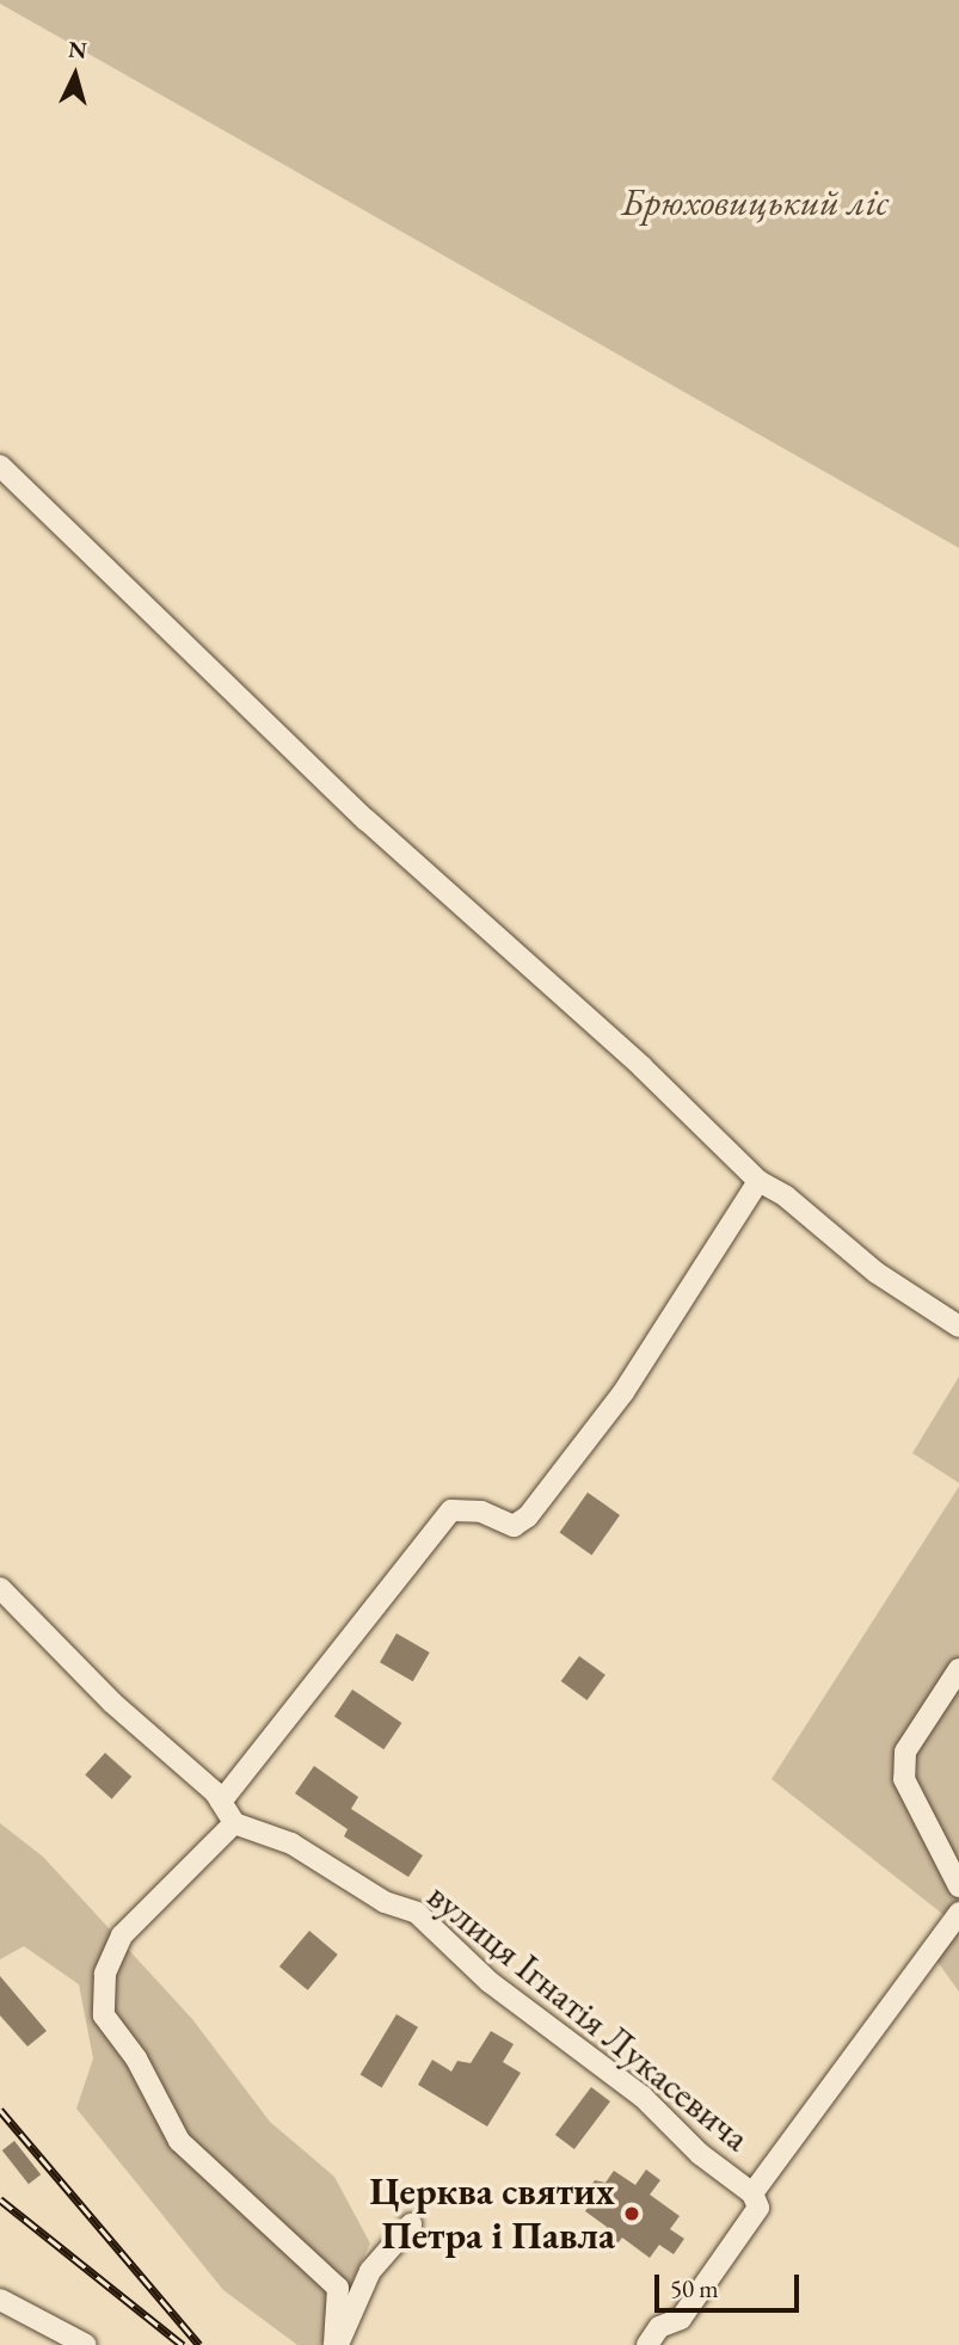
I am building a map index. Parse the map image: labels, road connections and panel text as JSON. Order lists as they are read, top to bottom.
{
  "streets": {
    "street": ["вулиця Ігнатія Лукасевича"]
  },
  "parks": ["Брюховицький ліс"],
  "places": ["Церква святих Петра і Павла"],
  "scale_bar": "50 m",
  "north": "top"
}
